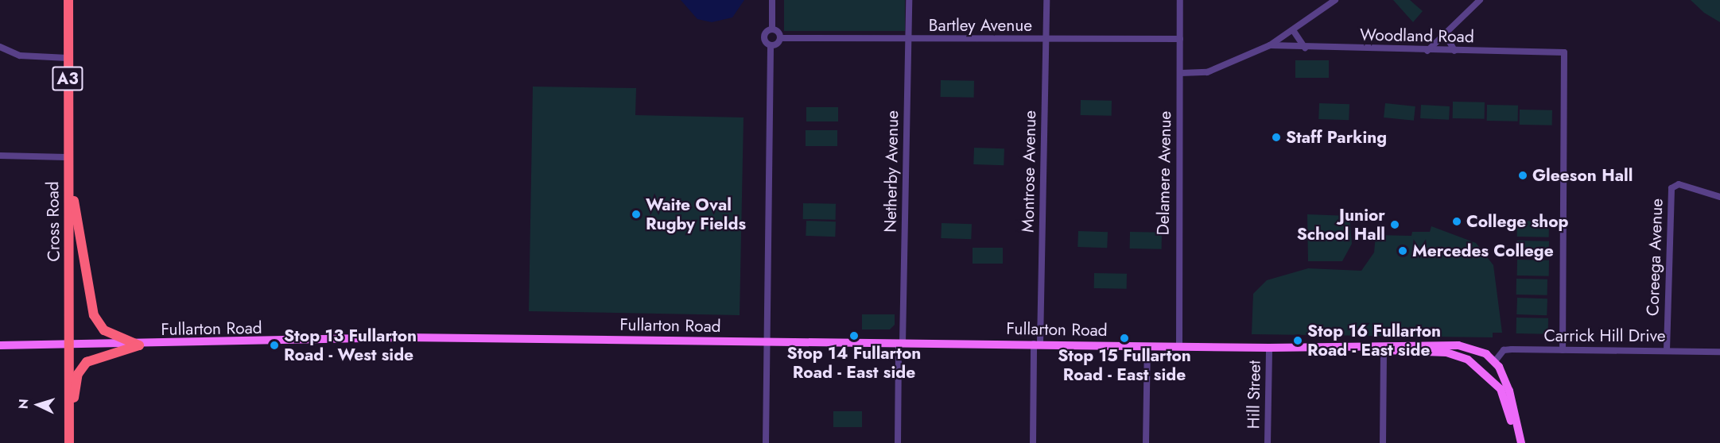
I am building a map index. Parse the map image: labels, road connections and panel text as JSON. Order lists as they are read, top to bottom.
{
  "streets": {
    "highway": ["A3", "Cross Road"],
    "main road": ["Fullarton Road"],
    "street": [
      "Bartley Avenue",
      "Woodland Road",
      "Netherby Avenue",
      "Montrose Avenue",
      "Delamere Avenue",
      "Coreega Avenue",
      "Carrick Hill Drive",
      "Hill Street"
    ]
  },
  "crossings": [
    ["Bartley Avenue", "Netherby Avenue"],
    ["Bartley Avenue", "Montrose Avenue"],
    ["Bartley Avenue", "Delamere Avenue"],
    ["Woodland Road", "Carrick Hill Drive"],
    ["Netherby Avenue", "Fullarton Road"],
    ["Montrose Avenue", "Fullarton Road"],
    ["Delamere Avenue", "Fullarton Road"],
    ["Cross Road", "Fullarton Road"],
    ["Coreega Avenue", "Carrick Hill Drive"],
    ["Fullarton Road", "Carrick Hill Drive"],
    ["Fullarton Road", "Hill Street"]
  ],
  "places": [
    "Staff Parking",
    "Gleeson Hall",
    "Waite Oval Rugby Fields",
    "College shop",
    "Junior School Hall",
    "Mercedes College",
    "Stop 14 Fullarton Road - East side",
    "Stop 15 Fullarton Road - East side",
    "Stop 16 Fullarton Road - East side",
    "Stop 13 Fullarton Road - West side"
  ],
  "north": "left"
}
